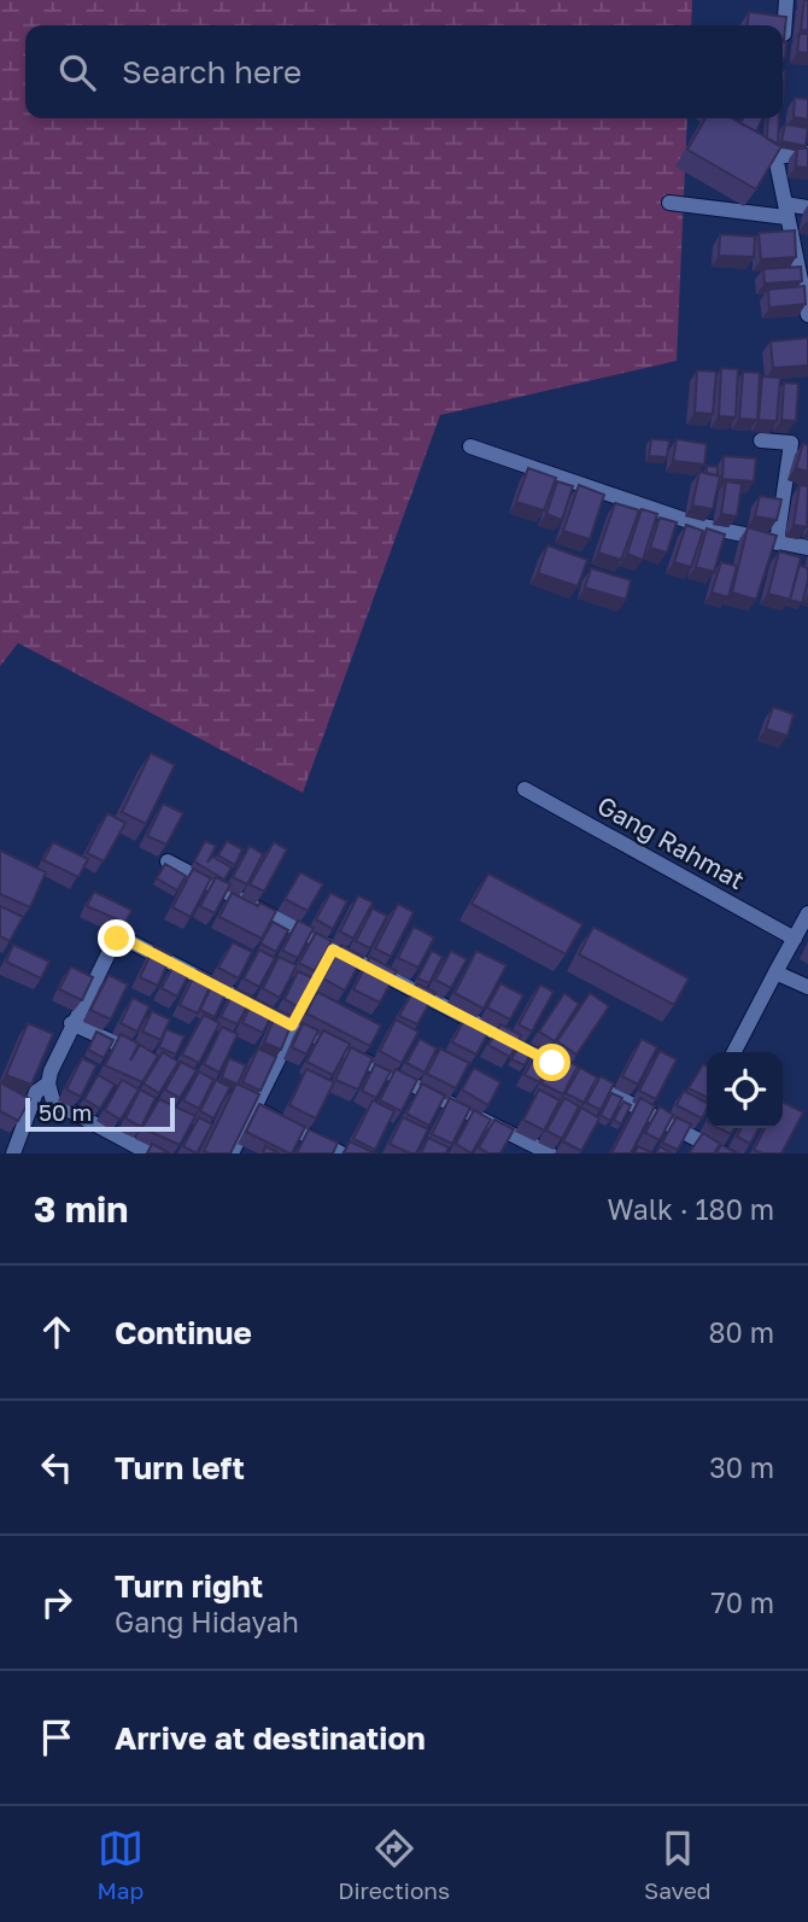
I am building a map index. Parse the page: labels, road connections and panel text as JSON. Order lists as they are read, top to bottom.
{
  "streets": {
    "street": ["Gang Rahmat"]
  },
  "scale_bar": "50 m",
  "page": {
    "search": "Search here",
    "scale": "50 m",
    "heading": ["3 min", "Walk · 180 m"],
    "list": [
      ["Continue", "80 m"],
      ["Turn left", "30 m"],
      ["Turn right", "Gang Hidayah", "70 m"],
      "Arrive at destination"
    ],
    "nav": ["Map", "Directions", "Saved"]
  }
}
